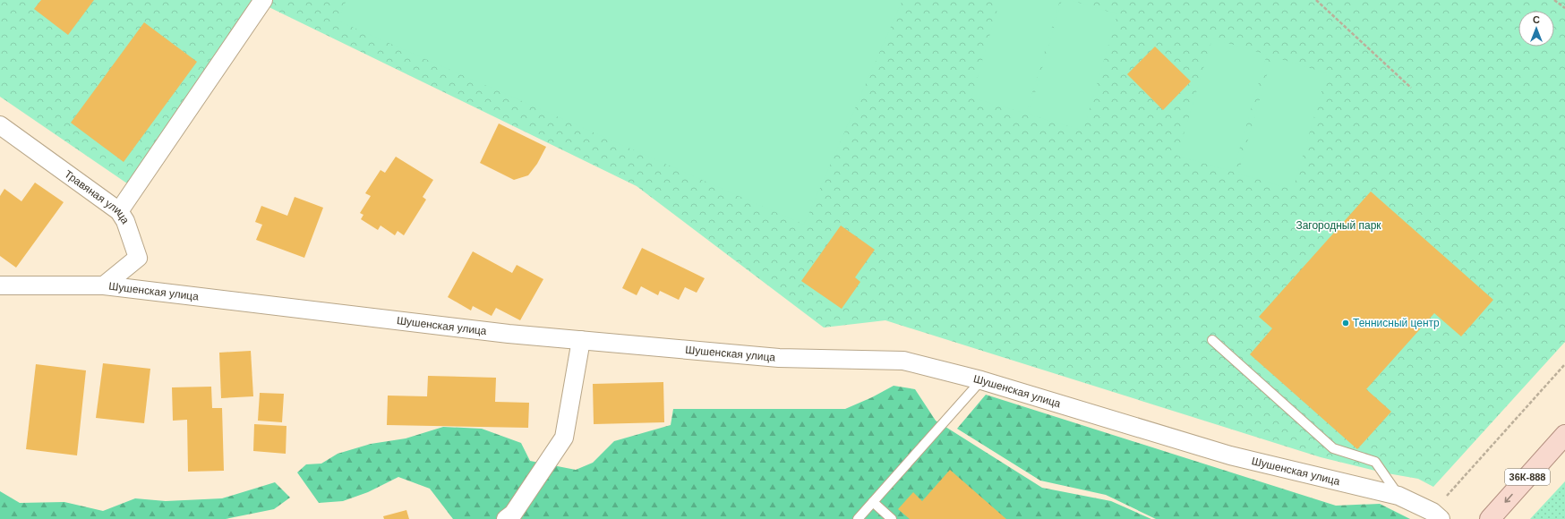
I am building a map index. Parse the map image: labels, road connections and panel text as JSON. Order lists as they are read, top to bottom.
{
  "streets": {
    "main road": ["36К-888"],
    "street": ["Травяная улица", "Шушенская улица"]
  },
  "crossings": [
    ["Травяная улица", "Шушенская улица"]
  ],
  "parks": ["Загородный парк"],
  "places": ["Теннисный центр"],
  "north": "top"
}
